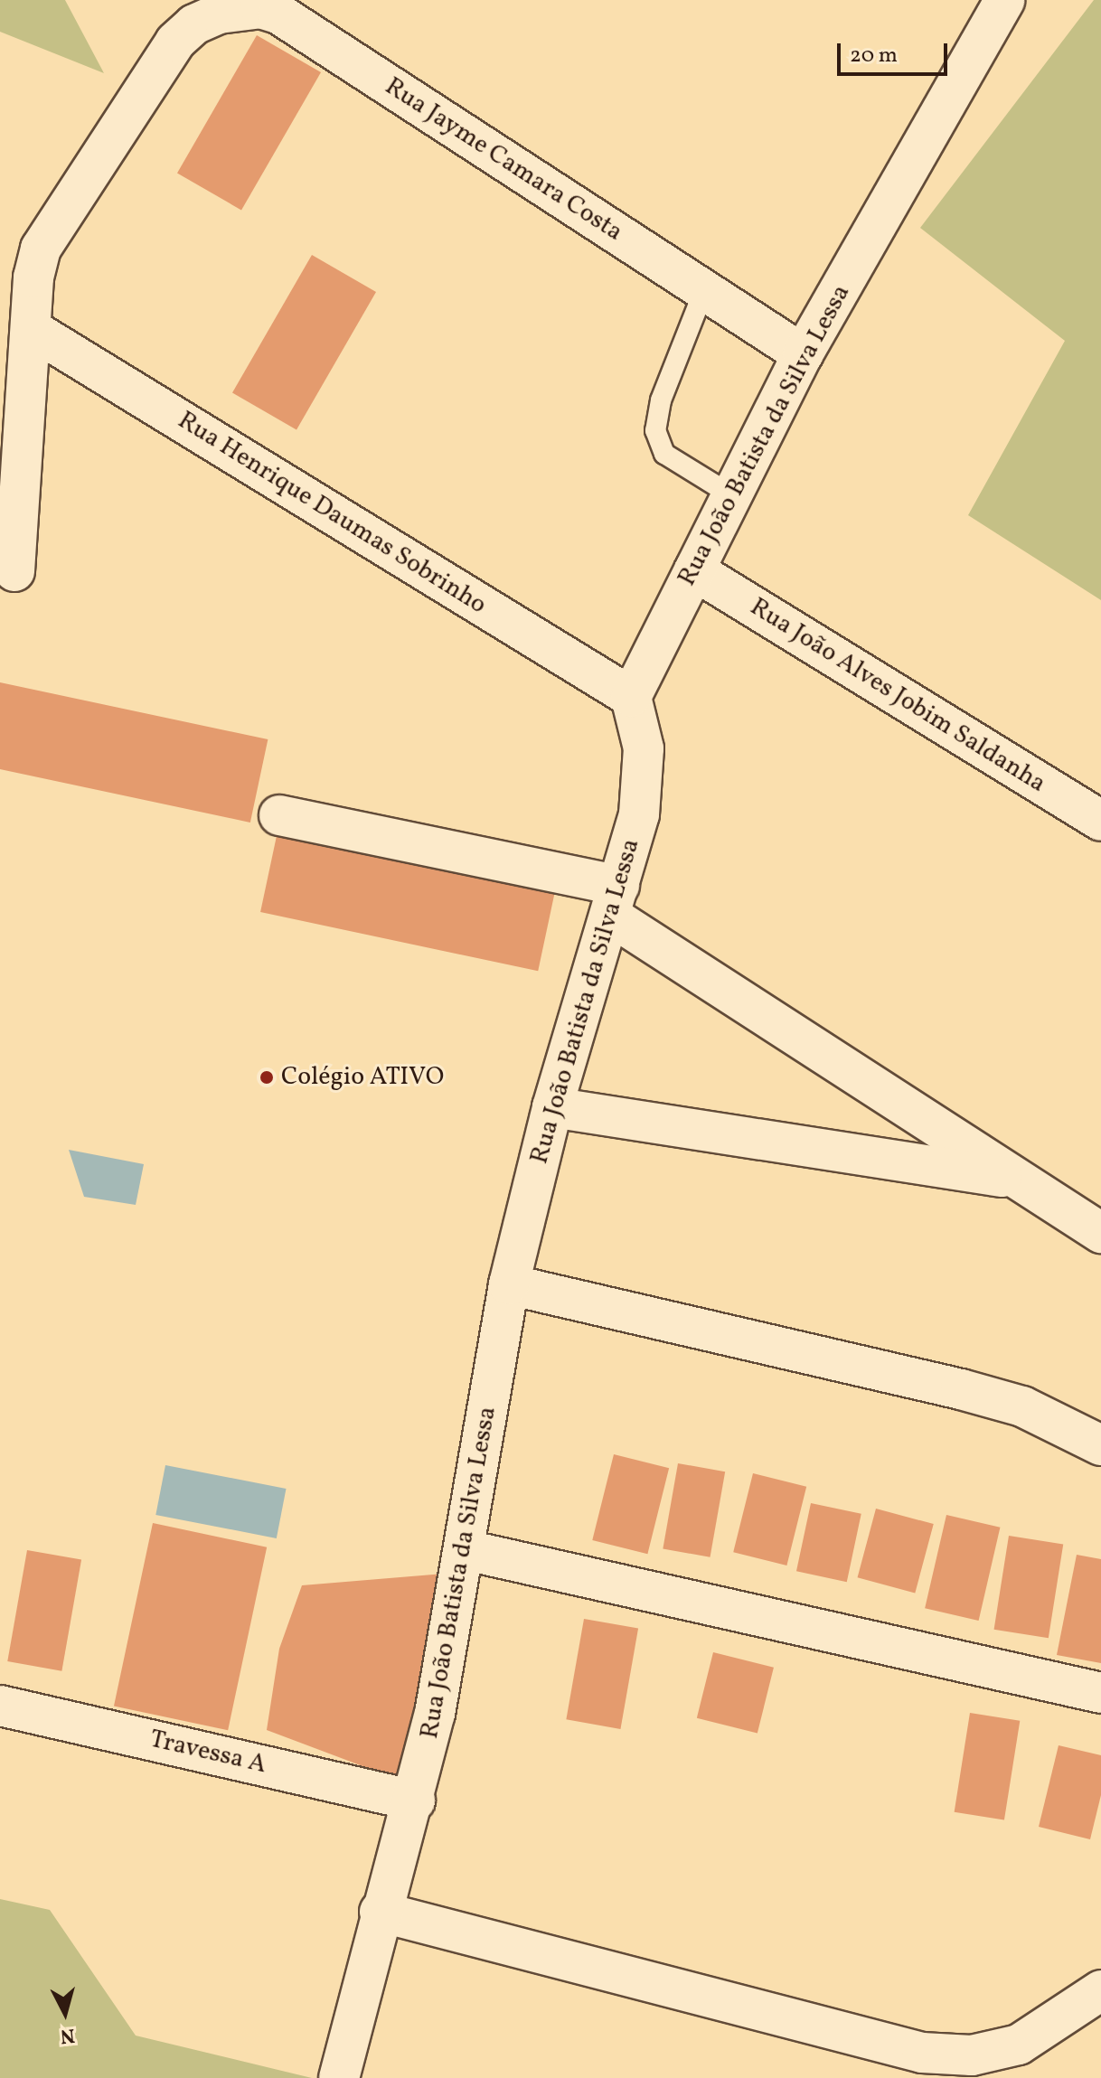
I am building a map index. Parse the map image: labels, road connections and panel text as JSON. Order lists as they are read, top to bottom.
{
  "streets": {
    "street": [
      "Rua Jayme Camara Costa",
      "Rua João Batista da Silva Lessa",
      "Rua Henrique Daumas Sobrinho",
      "Rua João Alves Jobim Saldanha",
      "Travessa A"
    ]
  },
  "crossings": [
    ["Rua Jayme Camara Costa", "Rua João Batista da Silva Lessa"],
    ["Rua Jayme Camara Costa", "Rua Henrique Daumas Sobrinho"],
    ["Rua João Batista da Silva Lessa", "Rua Henrique Daumas Sobrinho"],
    ["Rua João Batista da Silva Lessa", "Rua João Alves Jobim Saldanha"],
    ["Rua João Batista da Silva Lessa", "Travessa A"]
  ],
  "places": ["Colégio ATIVO"],
  "scale_bar": "20 m",
  "north": "bottom"
}
